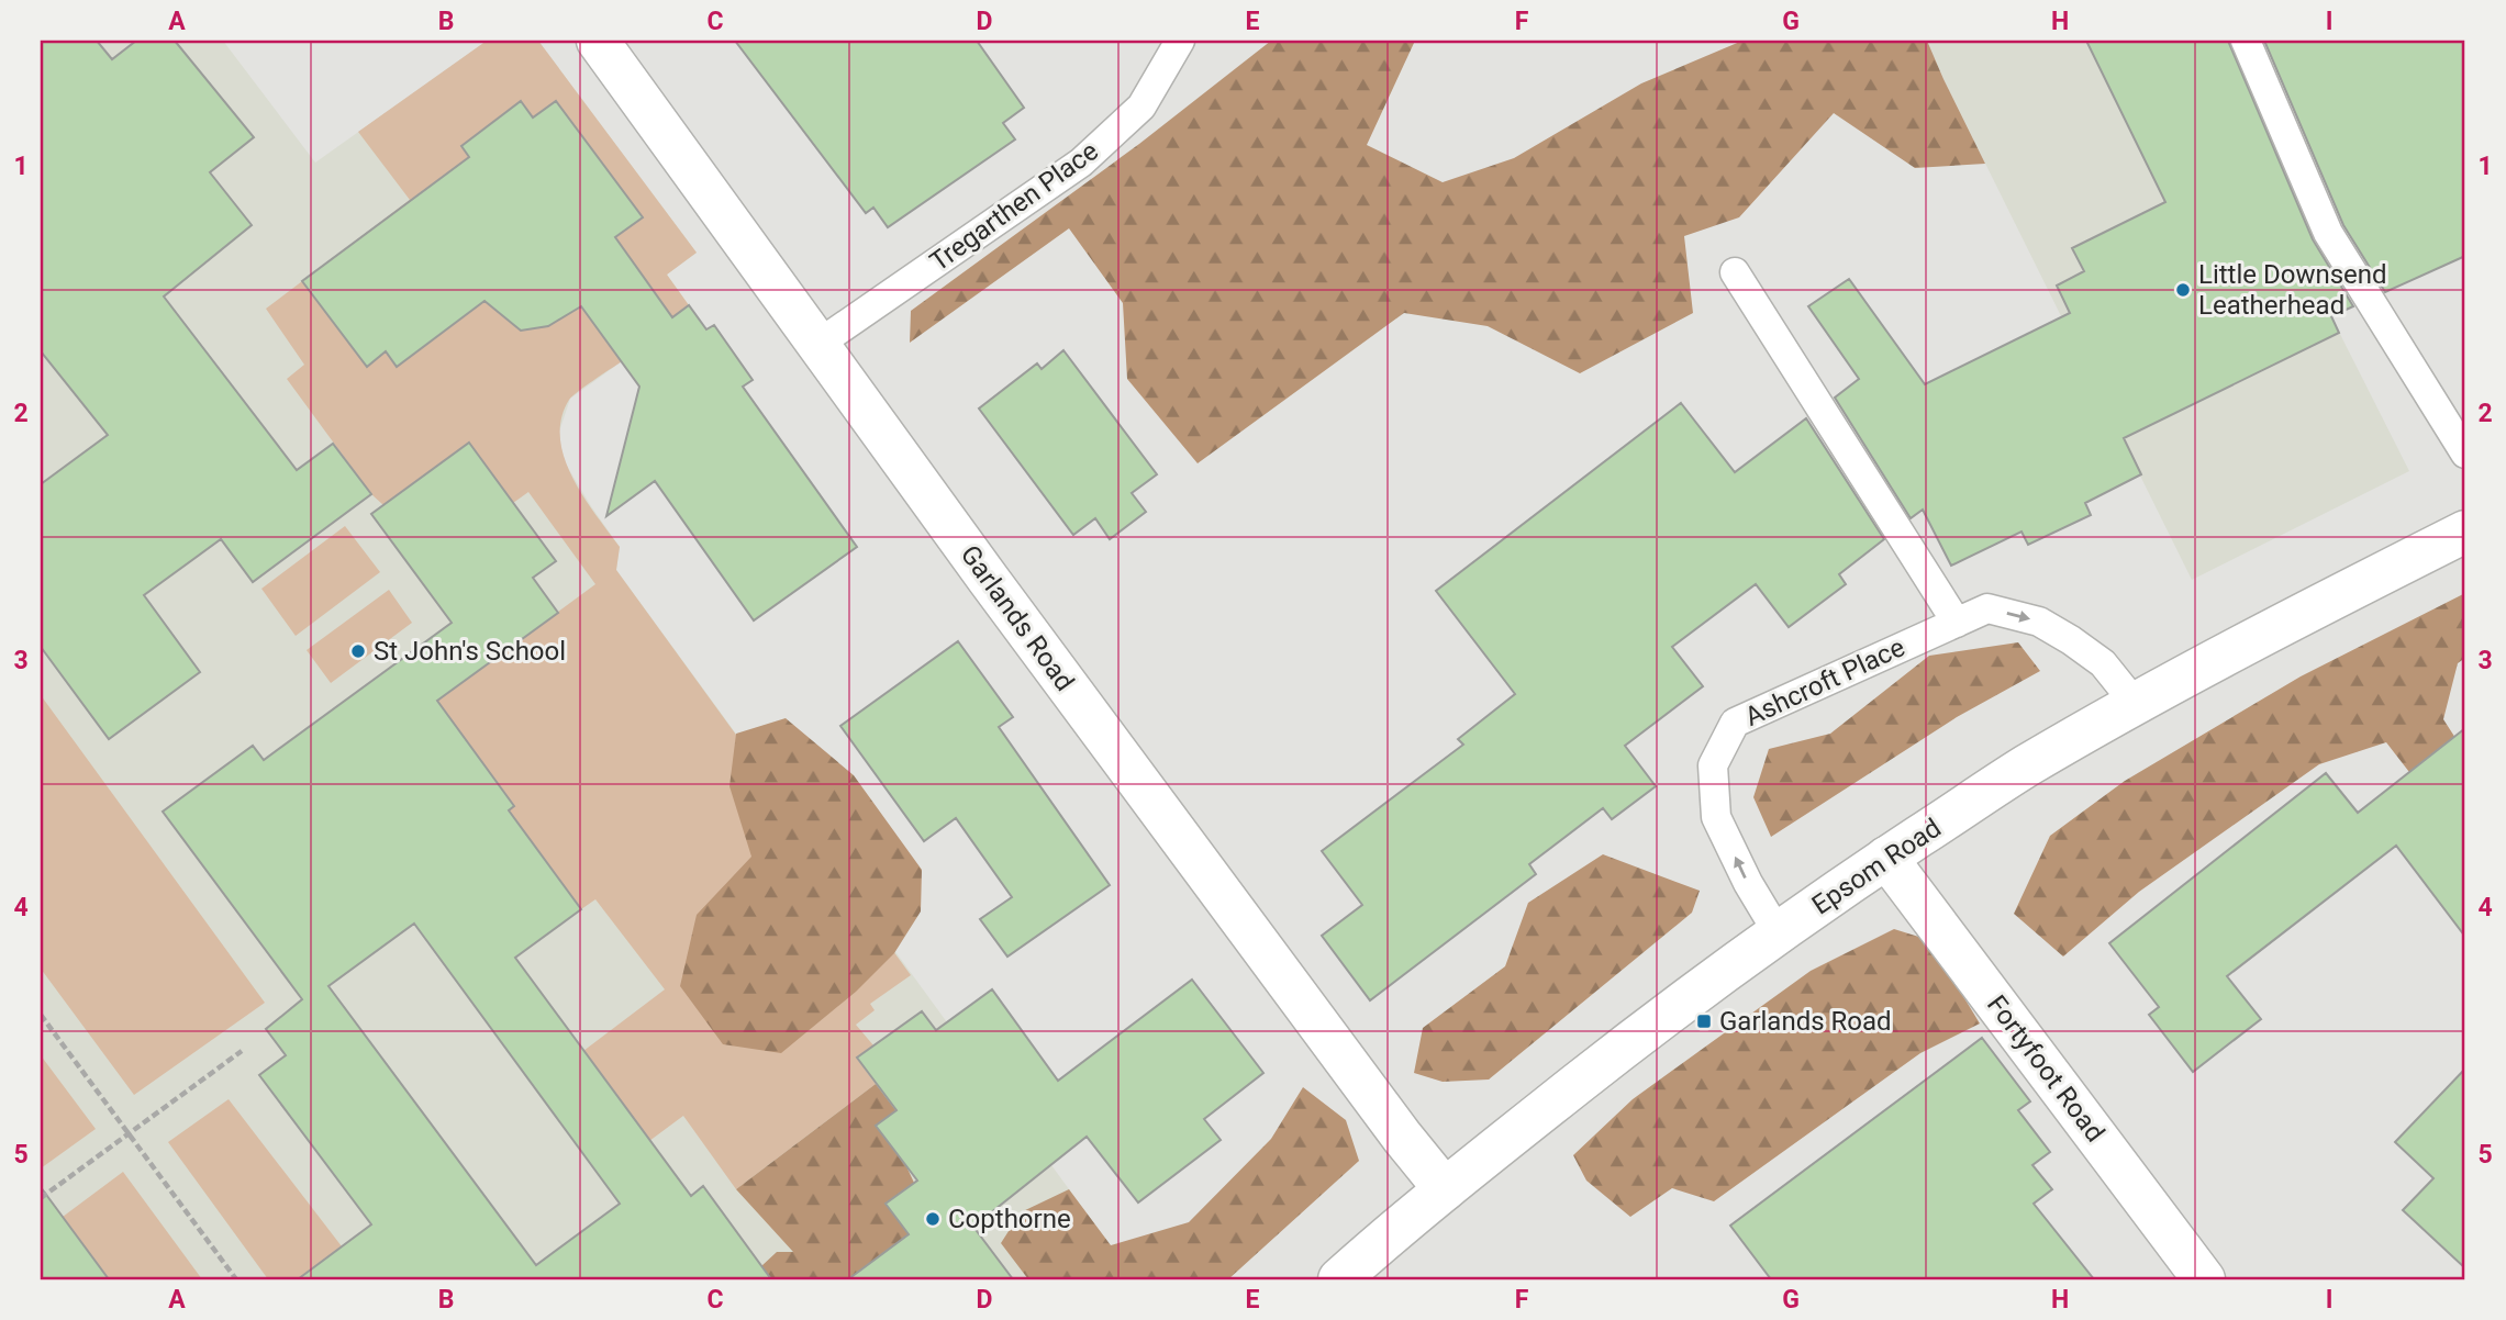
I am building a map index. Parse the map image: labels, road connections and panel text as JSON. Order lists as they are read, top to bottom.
{
  "streets": {
    "street": ["Garlands Road", "Epsom Road", "Fortyfoot Road"],
    "lane": ["Tregarthen Place", "Ashcroft Place"]
  },
  "crossings": [
    ["Tregarthen Place", "Garlands Road"],
    ["Garlands Road", "Epsom Road"],
    ["Ashcroft Place", "Epsom Road"],
    ["Epsom Road", "Fortyfoot Road"]
  ],
  "places": {
    "other": ["Little Downsend Leatherhead", "St John's School", "Copthorne"],
    "transit": ["Garlands Road"]
  },
  "grid": {
    "columns": [
      "A",
      "B",
      "C",
      "D",
      "E",
      "F",
      "G",
      "H",
      "I"
    ],
    "rows": [
      "1",
      "2",
      "3",
      "4",
      "5"
    ]
  }
}
